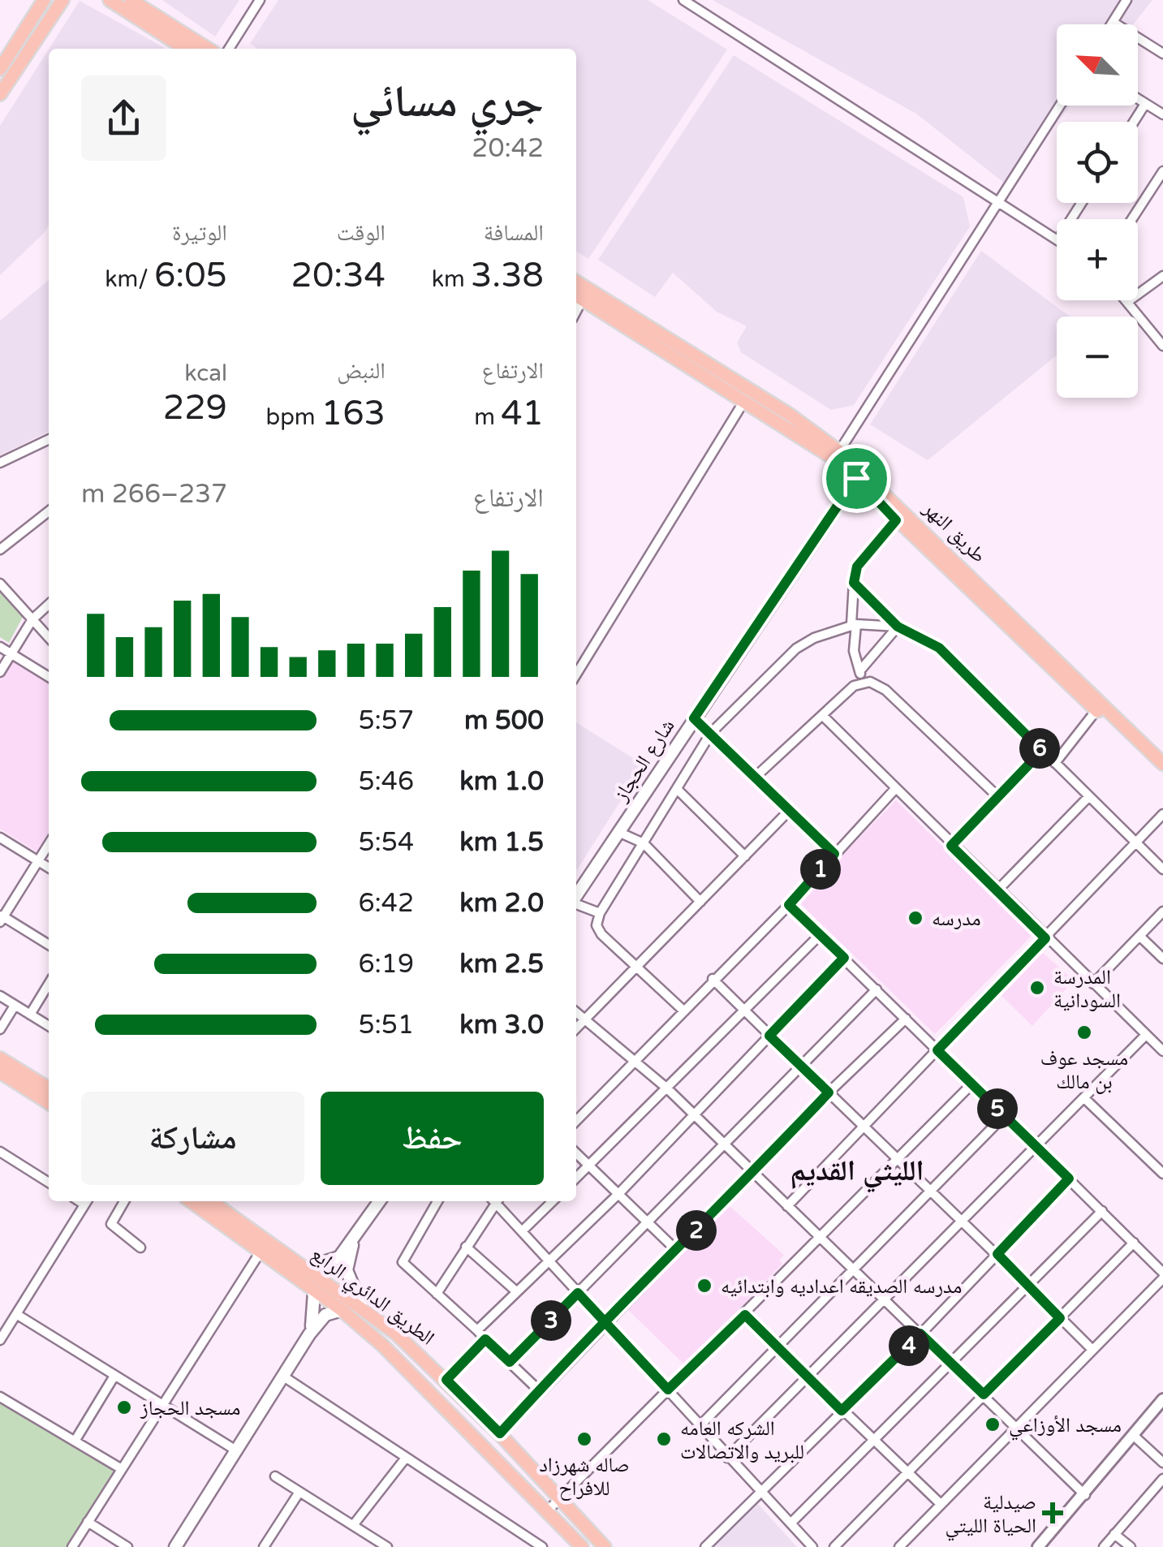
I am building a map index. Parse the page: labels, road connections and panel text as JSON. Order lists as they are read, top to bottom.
{
  "streets": {
    "main road": ["طريق النهر", "شارع الحجاز", "الطريق الدائري الرابع"]
  },
  "crossings": [
    ["طريق النهر", "شارع الحجاز"]
  ],
  "districts": ["الليثي القديم"],
  "places": {
    "other": [
      "مدرسه",
      "المدرسة السودانية",
      "مسجد عوف بن مالك",
      "مدرسه الصديقه اعداديه وابتدائيه",
      "مسجد الحجاز",
      "مسجد الأوزاعي",
      "صاله شهرزاد للافراح",
      "الشركه العامه للبريد والاتصالات"
    ],
    "health": ["صيدلية الحياة الليتي"]
  },
  "north": "top left",
  "page": {
    "map_buttons": ["+", "−"],
    "heading": ["جري مسائي", "20:42"],
    "stats": [
      ["المسافة", "3.38 km"],
      ["الوقت", "20:34"],
      ["الوتيرة", "6:05 /km"],
      ["الارتفاع", "41 m"],
      ["النبض", "163 bpm"],
      ["kcal", "229"]
    ],
    "chart": ["الارتفاع", "237–266 m"],
    "list": [
      {
        "name": "500 m",
        "note": "5:57"
      },
      {
        "name": "1.0 km",
        "note": "5:46"
      },
      {
        "name": "1.5 km",
        "note": "5:54"
      },
      {
        "name": "2.0 km",
        "note": "6:42"
      },
      {
        "name": "2.5 km",
        "note": "6:19"
      },
      {
        "name": "3.0 km",
        "note": "5:51"
      }
    ],
    "pins": [
      "6",
      "1",
      "5",
      "2",
      "3",
      "4"
    ],
    "buttons": ["حفظ", "مشاركة"]
  }
}
